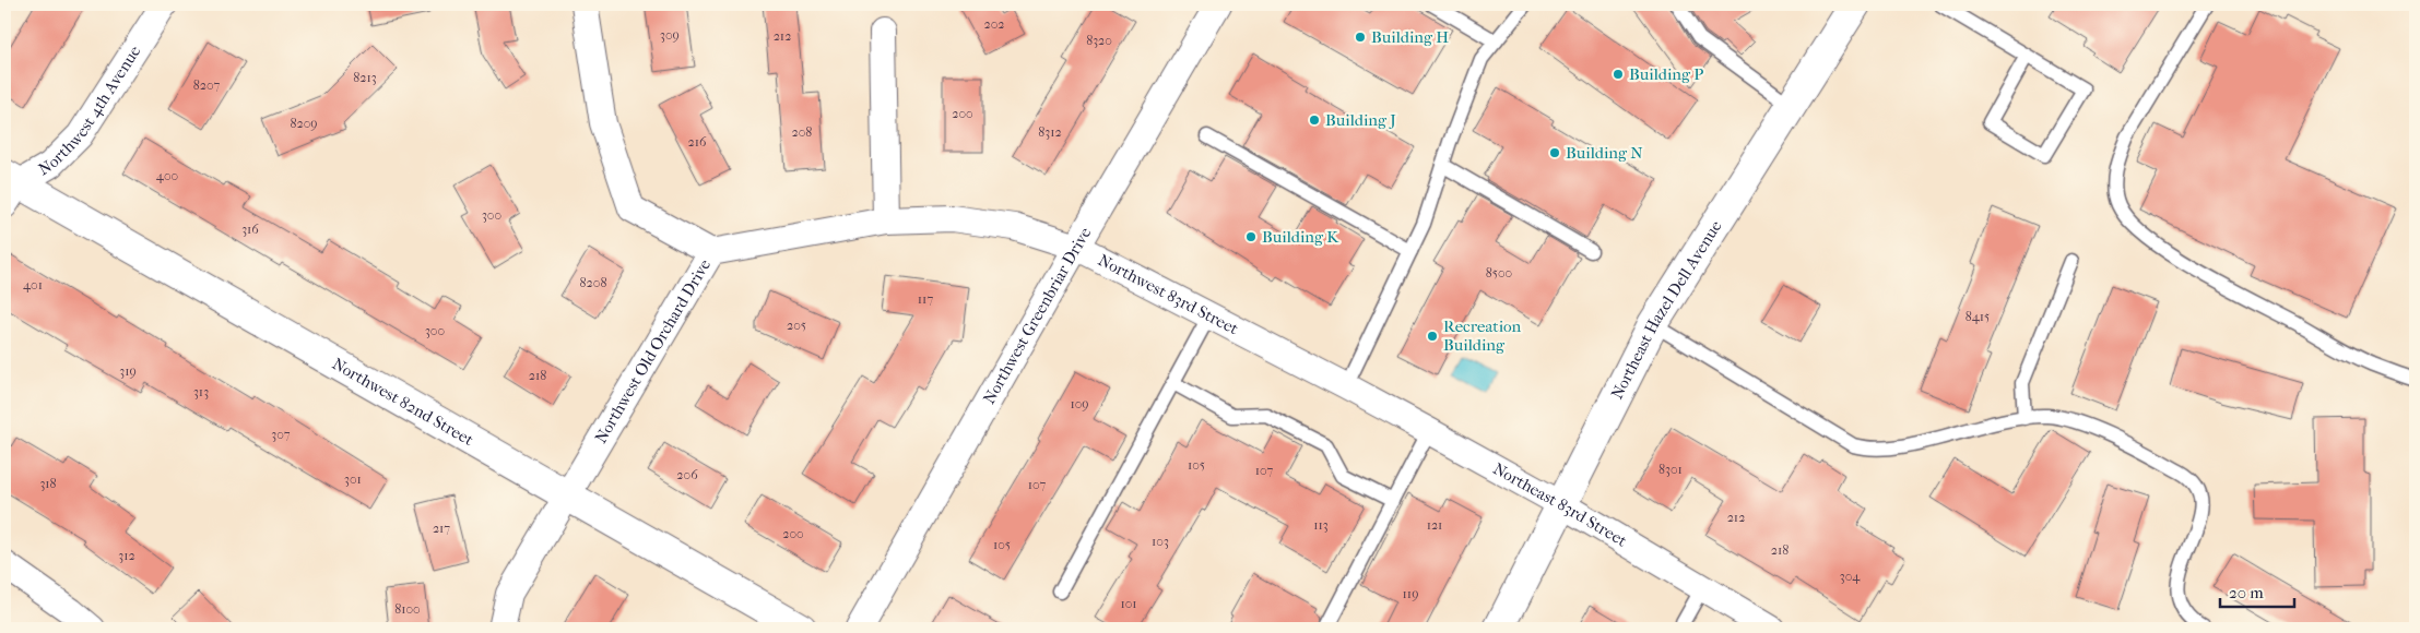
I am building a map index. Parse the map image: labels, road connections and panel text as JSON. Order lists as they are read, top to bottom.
{
  "streets": {
    "street": [
      "Northwest 4th Avenue",
      "Northwest 83rd Street",
      "Northeast Hazel Dell Avenue",
      "Northwest Greenbriar Drive",
      "Northwest Old Orchard Drive",
      "Northwest 82nd Street",
      "Northeast 83rd Street"
    ]
  },
  "crossings": [
    ["Northwest 4th Avenue", "Northwest 82nd Street"],
    ["Northwest 83rd Street", "Northwest Greenbriar Drive"],
    ["Northwest 83rd Street", "Northwest Old Orchard Drive"],
    ["Northwest 83rd Street", "Northeast 83rd Street"],
    ["Northeast Hazel Dell Avenue", "Northeast 83rd Street"],
    ["Northwest Old Orchard Drive", "Northwest 82nd Street"]
  ],
  "places": [
    "Building H",
    "Building P",
    "Building J",
    "Building N",
    "Building K",
    "Recreation Building"
  ],
  "house_numbers": [
    "202",
    "309",
    "212",
    "8320",
    "8213",
    "8207",
    "200",
    "8209",
    "208",
    "8312",
    "216",
    "400",
    "300",
    "316",
    "8500",
    "8208",
    "401",
    "117",
    "8415",
    "205",
    "300",
    "319",
    "218",
    "313",
    "109",
    "307",
    "105",
    "8301",
    "107",
    "206",
    "301",
    "318",
    "107",
    "212",
    "113",
    "121",
    "217",
    "200",
    "103",
    "105",
    "218",
    "312",
    "304",
    "119",
    "101",
    "8100"
  ],
  "scale_bar": "20 m"
}
